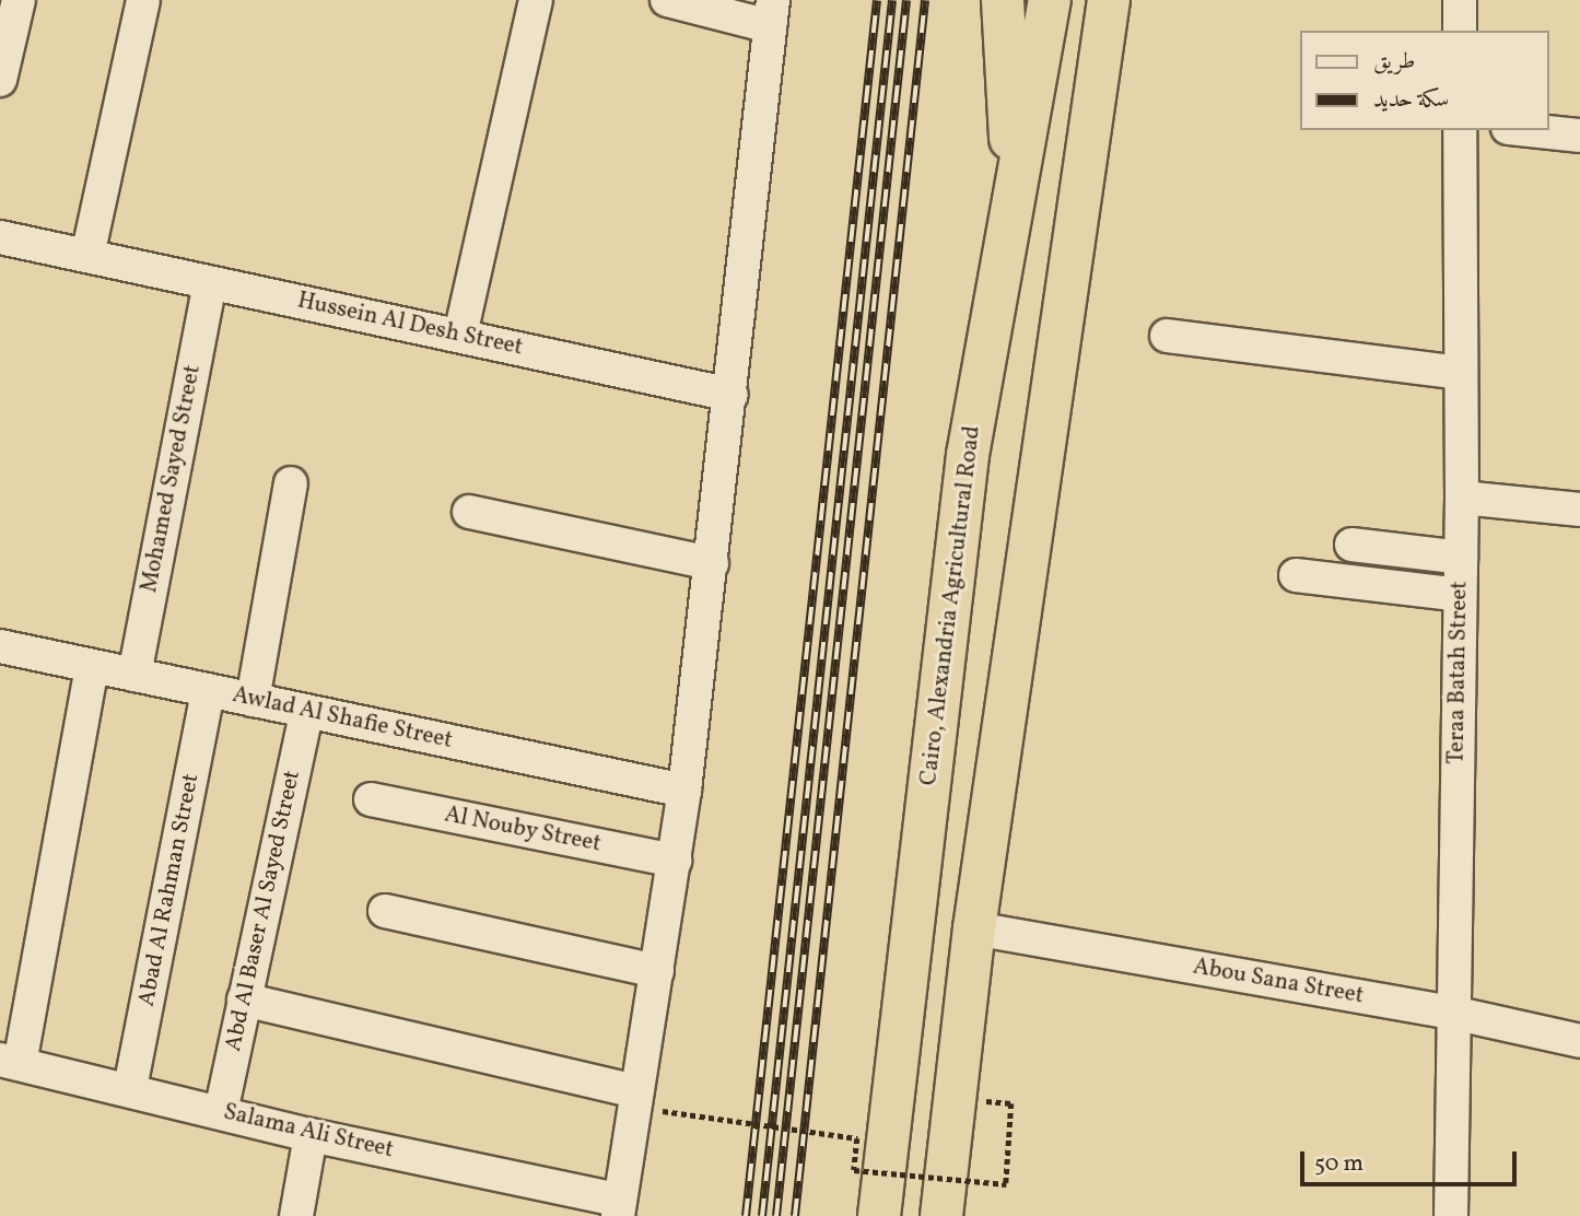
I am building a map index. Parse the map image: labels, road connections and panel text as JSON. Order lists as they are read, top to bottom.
{
  "streets": {
    "highway": ["Cairo, Alexandria Agricultural Road"],
    "street": [
      "Hussein Al Desh Street",
      "Mohamed Sayed Street",
      "Teraa Batah Street",
      "Awlad Al Shafie Street",
      "Al Nouby Street",
      "Abad Al Rahman Street",
      "Abd Al Baser Al Sayed Street",
      "Abou Sana Street",
      "Salama Ali Street"
    ]
  },
  "crossings": [
    ["Hussein Al Desh Street", "Mohamed Sayed Street"],
    ["Mohamed Sayed Street", "Awlad Al Shafie Street"],
    ["Teraa Batah Street", "Abou Sana Street"],
    ["Awlad Al Shafie Street", "Abad Al Rahman Street"],
    ["Awlad Al Shafie Street", "Abd Al Baser Al Sayed Street"],
    ["Abad Al Rahman Street", "Salama Ali Street"],
    ["Abd Al Baser Al Sayed Street", "Salama Ali Street"]
  ],
  "legend": ["طريق", "سكة حديد"],
  "scale_bar": "50 m"
}
